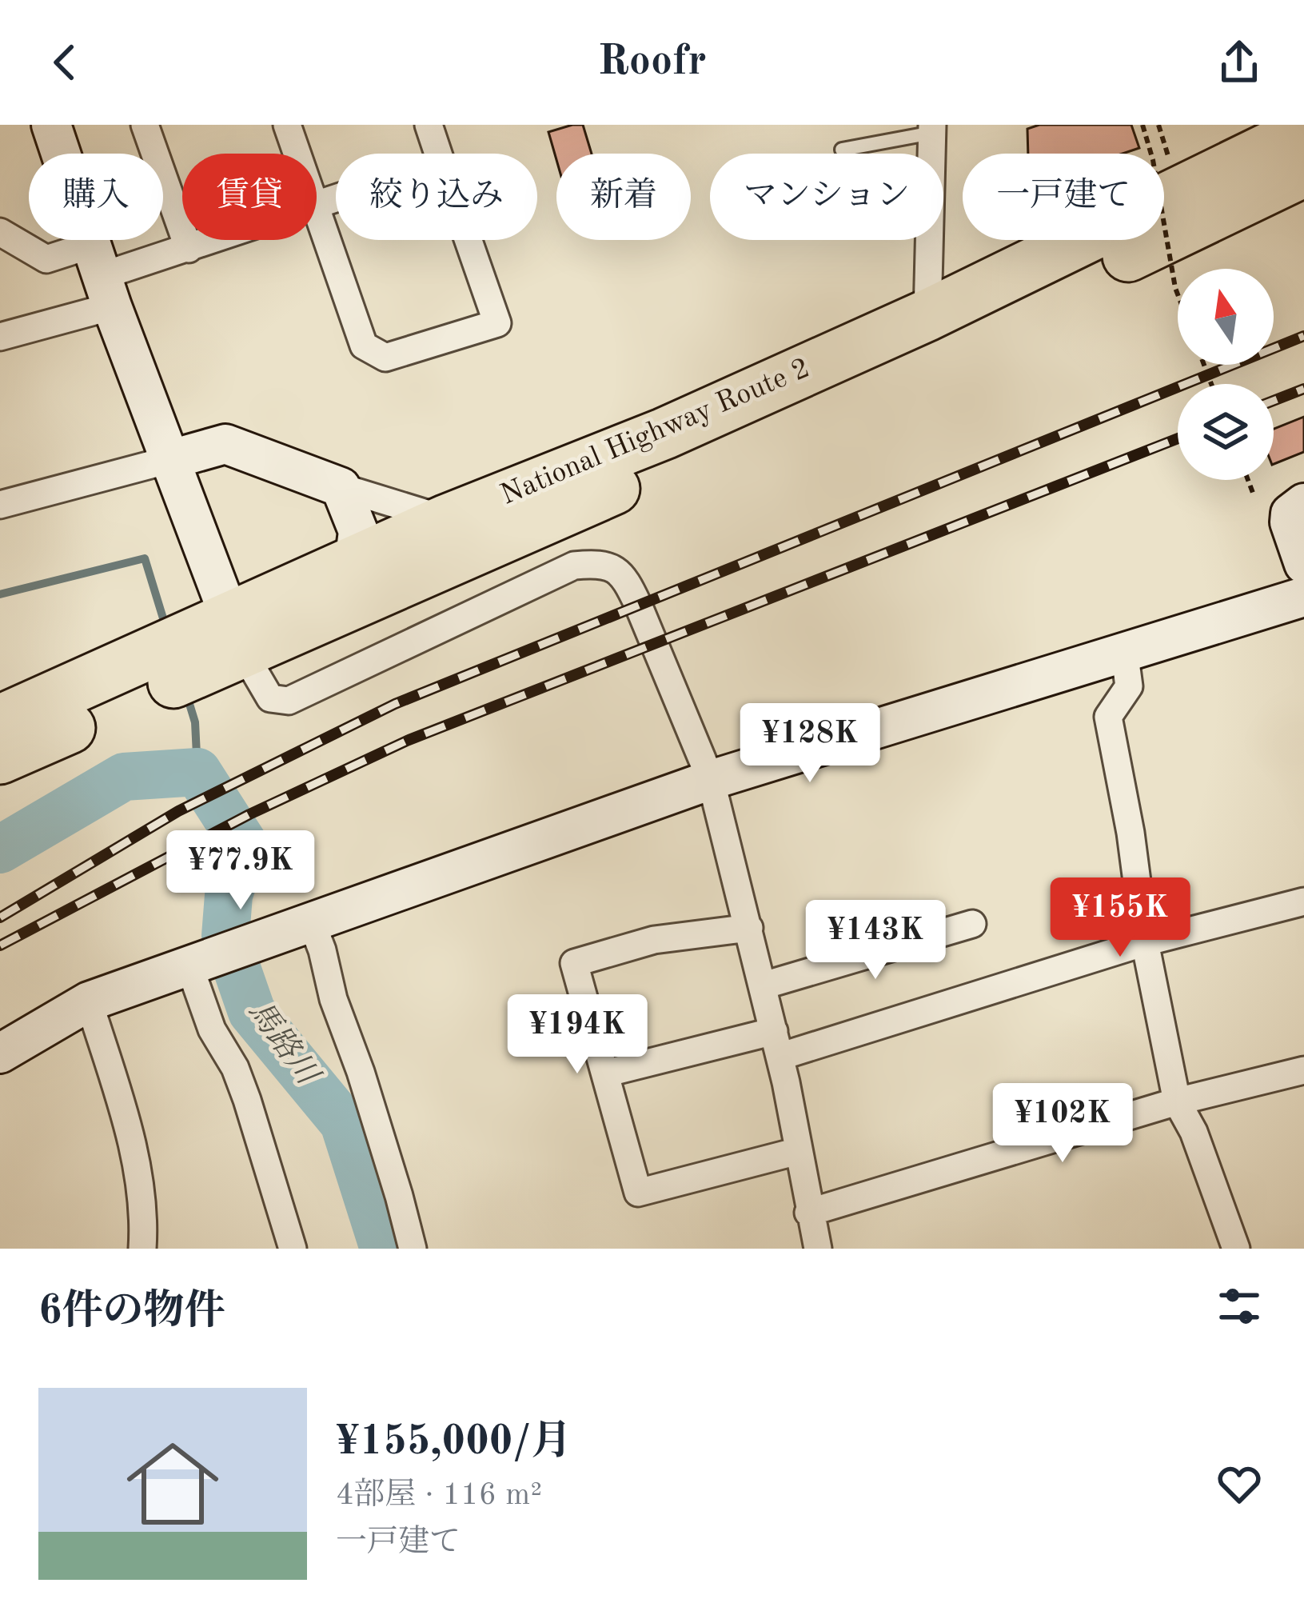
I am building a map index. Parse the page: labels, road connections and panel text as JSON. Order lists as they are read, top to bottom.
{
  "streets": {
    "highway": ["National Highway Route 2"]
  },
  "water": ["馬路川"],
  "north": "top",
  "page": {
    "header": "Roofr",
    "chip": [
      "購入",
      "賃貸",
      "絞り込み",
      "新着",
      "マンション",
      "一戸建て"
    ],
    "price": [
      "¥128K",
      "¥77.9K",
      "¥155K",
      "¥143K",
      "¥194K",
      "¥102K"
    ],
    "heading": "6件の物件",
    "list": [
      {
        "name": "¥155,000/月",
        "note": "4部屋 · 116 m² · 一戸建て"
      }
    ]
  }
}
